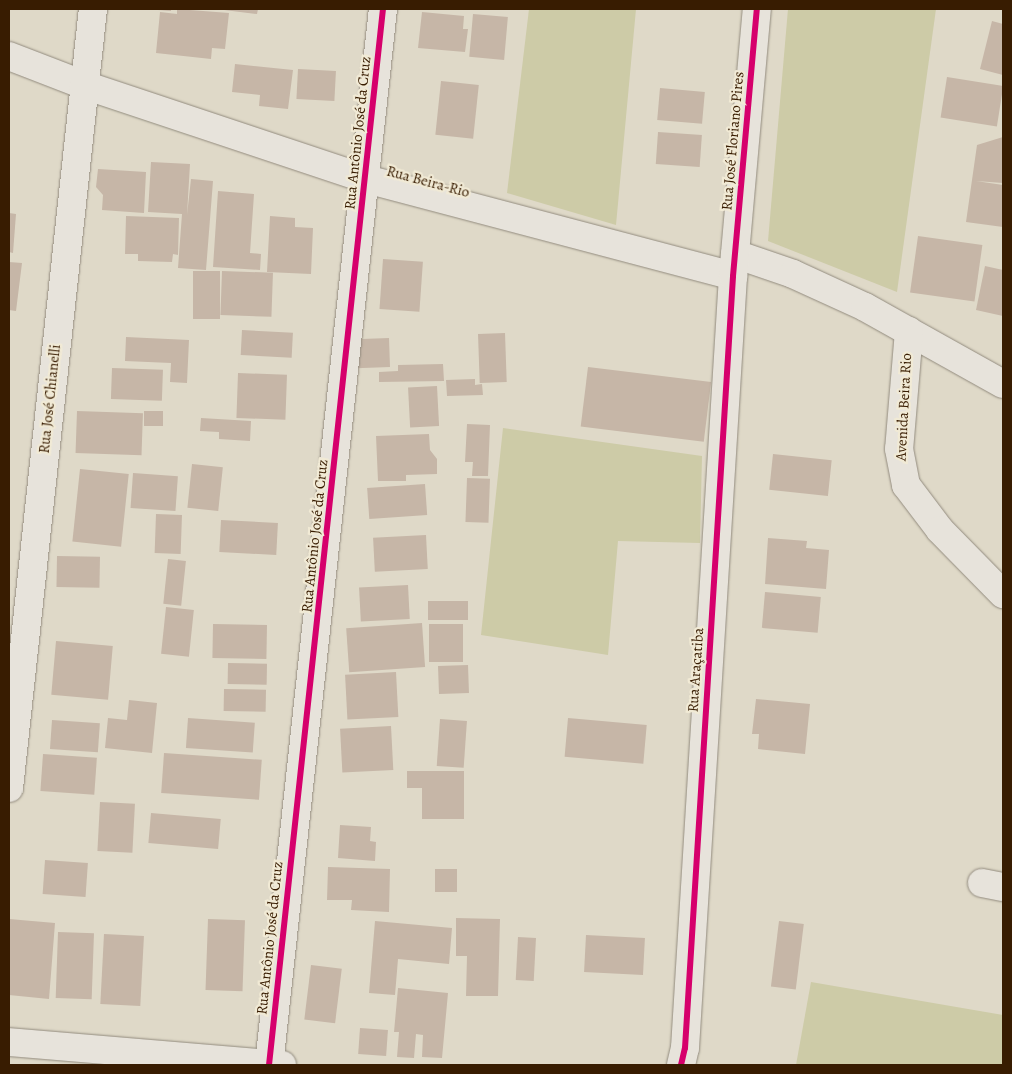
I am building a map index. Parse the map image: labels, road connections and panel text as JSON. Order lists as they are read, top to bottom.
{
  "streets": {
    "street": [
      "Rua Antônio José da Cruz",
      "Rua José Floriano Pires",
      "Rua Beira-Rio",
      "Rua José Chianelli",
      "Avenida Beira Rio",
      "Rua Araçatiba"
    ]
  },
  "crossings": [
    ["Rua Antônio José da Cruz", "Rua Beira-Rio"],
    ["Rua José Floriano Pires", "Rua Beira-Rio"],
    ["Rua José Floriano Pires", "Rua Araçatiba"],
    ["Rua Beira-Rio", "Rua José Chianelli"],
    ["Rua Beira-Rio", "Avenida Beira Rio"],
    ["Rua Beira-Rio", "Rua Araçatiba"]
  ]
}
